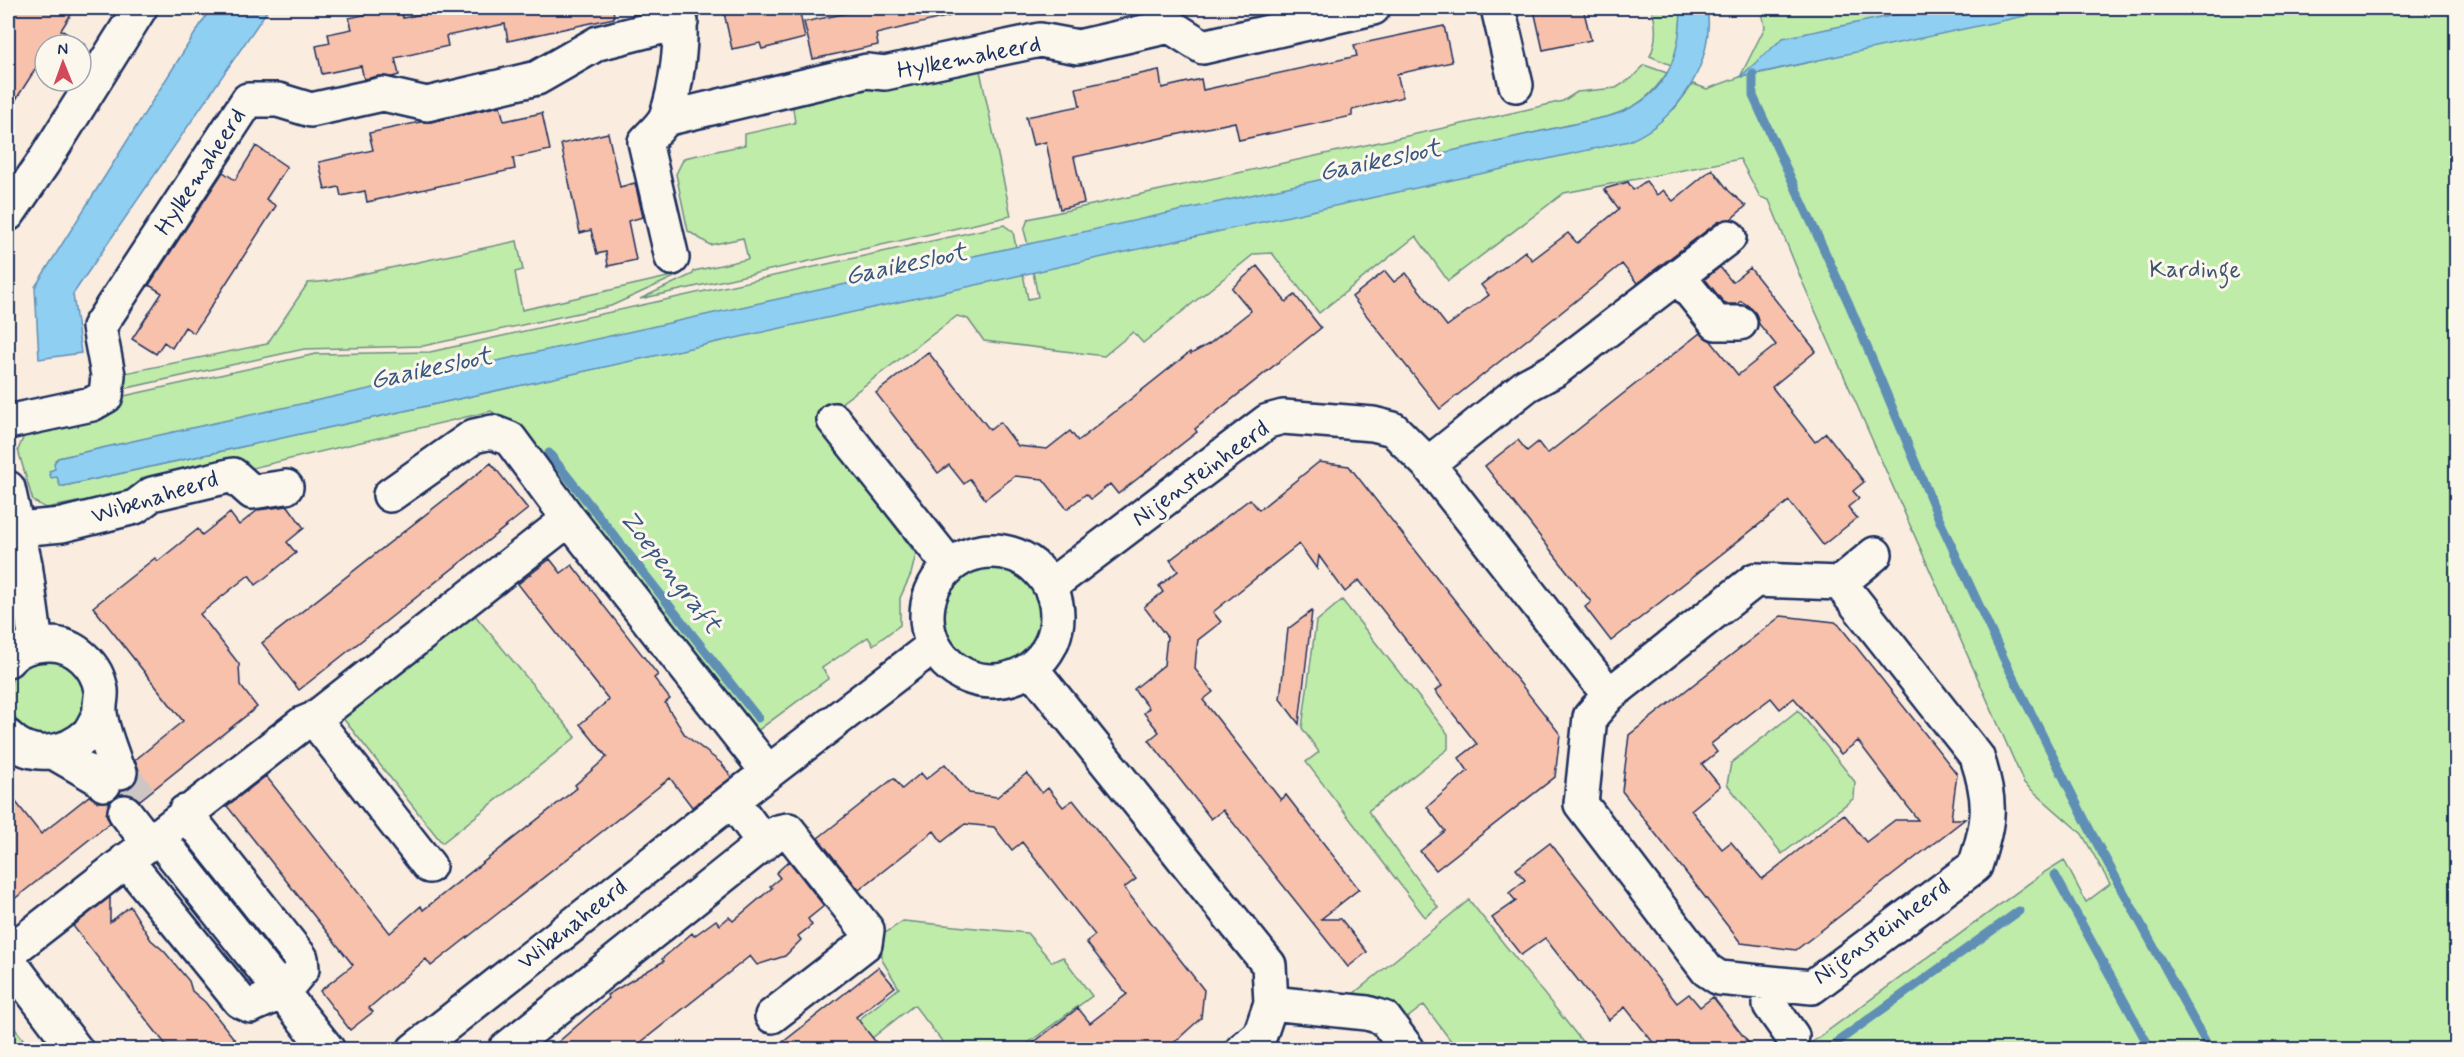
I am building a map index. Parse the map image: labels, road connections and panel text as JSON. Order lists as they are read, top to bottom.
{
  "streets": {
    "street": ["Hylkemaheerd", "Nijensteinheerd", "Wibenaheerd"]
  },
  "crossings": [
    ["Nijensteinheerd", "Wibenaheerd"]
  ],
  "water": ["Gaaikesloot", "Zoepengraft"],
  "parks": ["Kardinge"],
  "north": "top"
}
